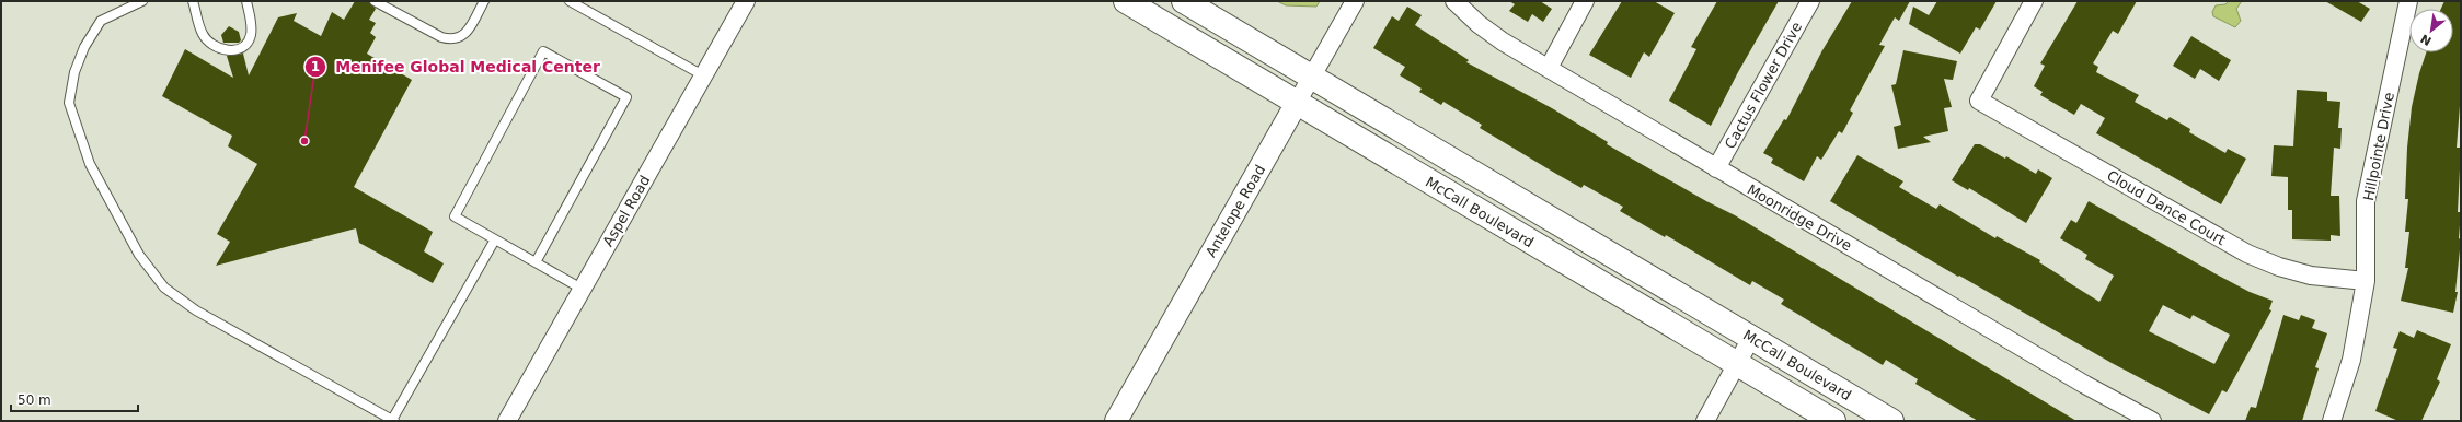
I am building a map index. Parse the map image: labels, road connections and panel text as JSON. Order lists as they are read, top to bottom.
{
  "streets": {
    "main road": ["McCall Boulevard"],
    "street": [
      "Cactus Flower Drive",
      "Hillpointe Drive",
      "Cloud Dance Court",
      "Aspel Road",
      "Antelope Road",
      "Moonridge Drive"
    ]
  },
  "crossings": [
    ["Cactus Flower Drive", "Moonridge Drive"],
    ["Hillpointe Drive", "Cloud Dance Court"],
    ["Antelope Road", "McCall Boulevard"]
  ],
  "places": ["Menifee Global Medical Center"],
  "scale_bar": "50 m",
  "north": "bottom left"
}
